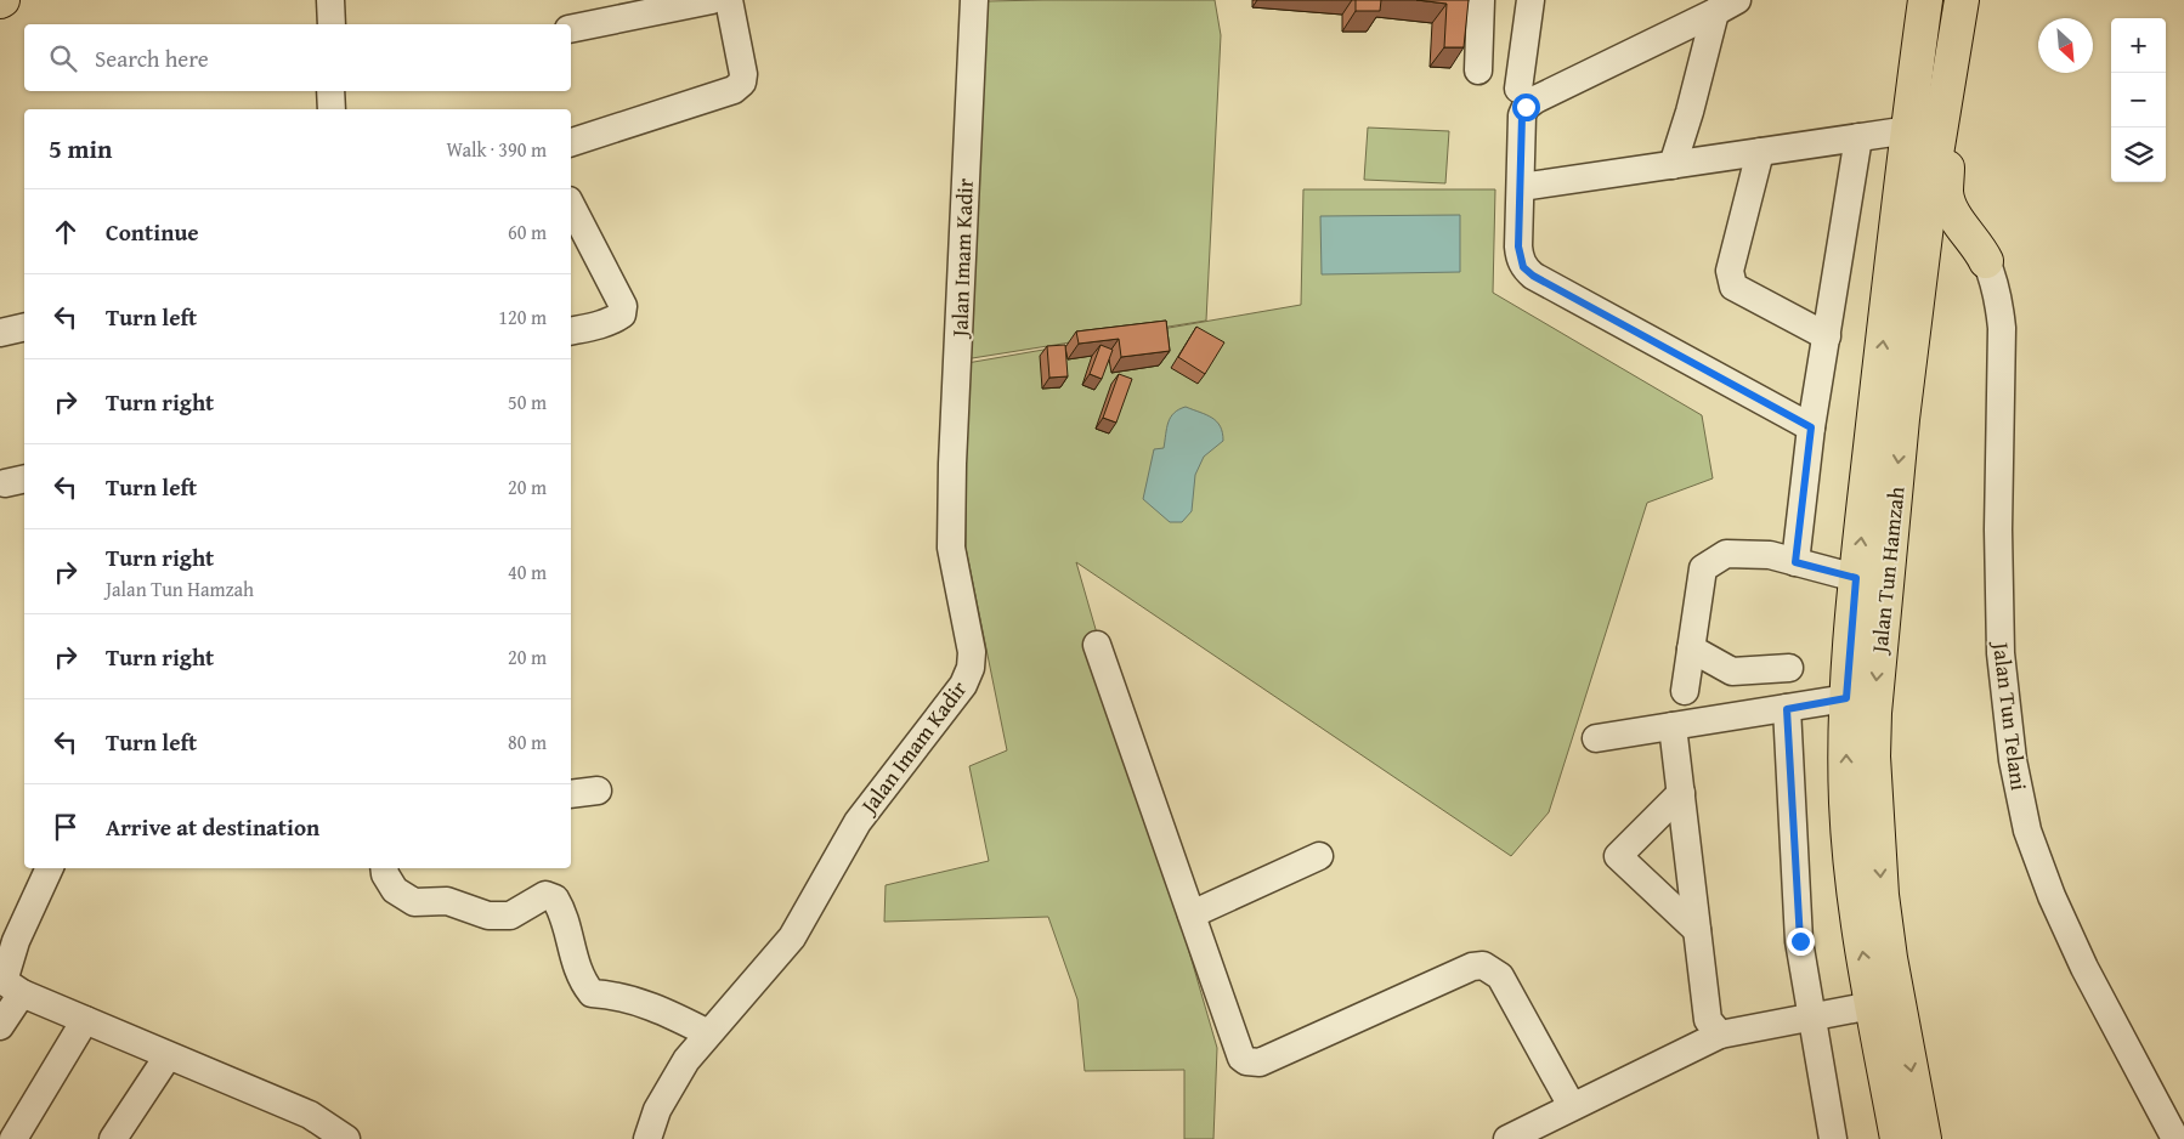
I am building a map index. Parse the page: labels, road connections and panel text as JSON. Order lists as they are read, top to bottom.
{
  "streets": {
    "main road": ["Jalan Tun Hamzah"],
    "street": ["Jalan Imam Kadir", "Jalan Tun Telani"]
  },
  "north": "bottom right",
  "page": {
    "map_buttons": ["+", "−"],
    "search": "Search here",
    "heading": ["5 min", "Walk · 390 m"],
    "list": [
      ["Continue", "60 m"],
      ["Turn left", "120 m"],
      ["Turn right", "50 m"],
      ["Turn left", "20 m"],
      ["Turn right", "Jalan Tun Hamzah", "40 m"],
      ["Turn right", "20 m"],
      ["Turn left", "80 m"],
      "Arrive at destination"
    ]
  }
}
